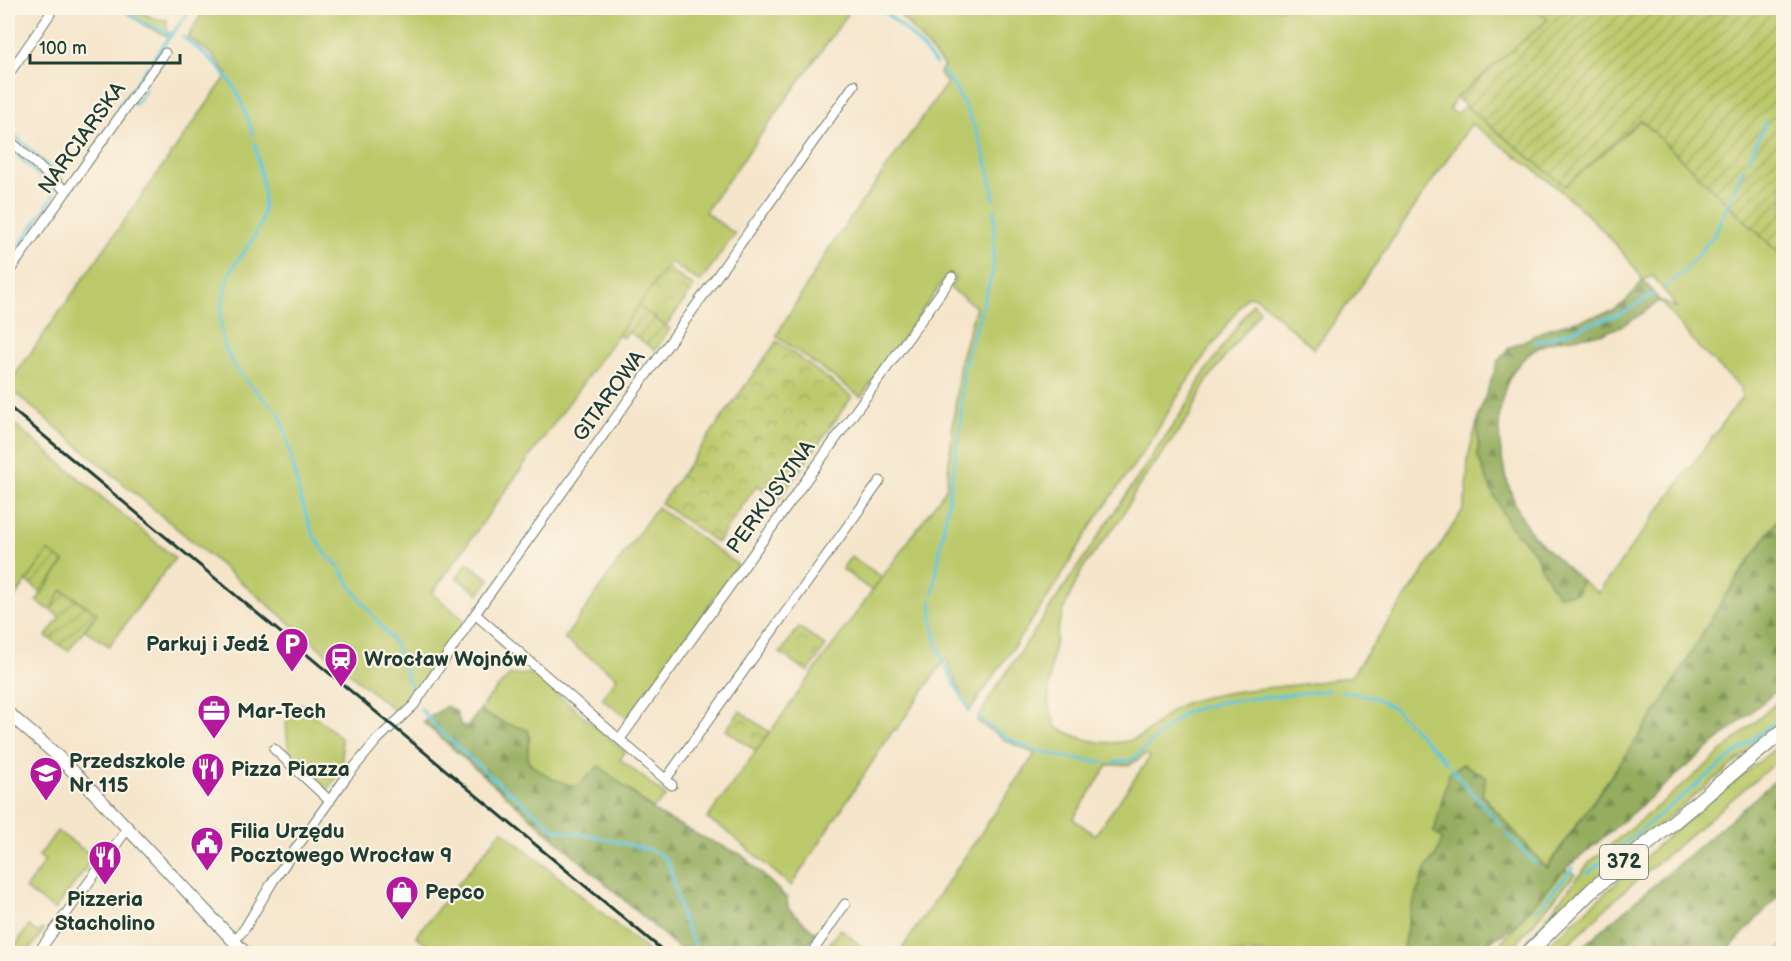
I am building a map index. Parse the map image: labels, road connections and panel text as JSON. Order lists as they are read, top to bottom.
{
  "streets": {
    "main road": ["372"],
    "street": ["NARCIARSKA", "GITAROWA", "PERKUSYJNA"]
  },
  "places": {
    "parking": ["Parkuj i Jedź"],
    "station": ["Wrocław Wojnów"],
    "office": ["Mar-Tech"],
    "restaurant": ["Pizza Piazza", "Pizzeria Stacholino"],
    "school or university": ["Przedszkole Nr 115"],
    "public building": ["Filia Urzędu Pocztowego Wrocław 9"],
    "shop": ["Pepco"]
  },
  "scale_bar": "100 m"
}
